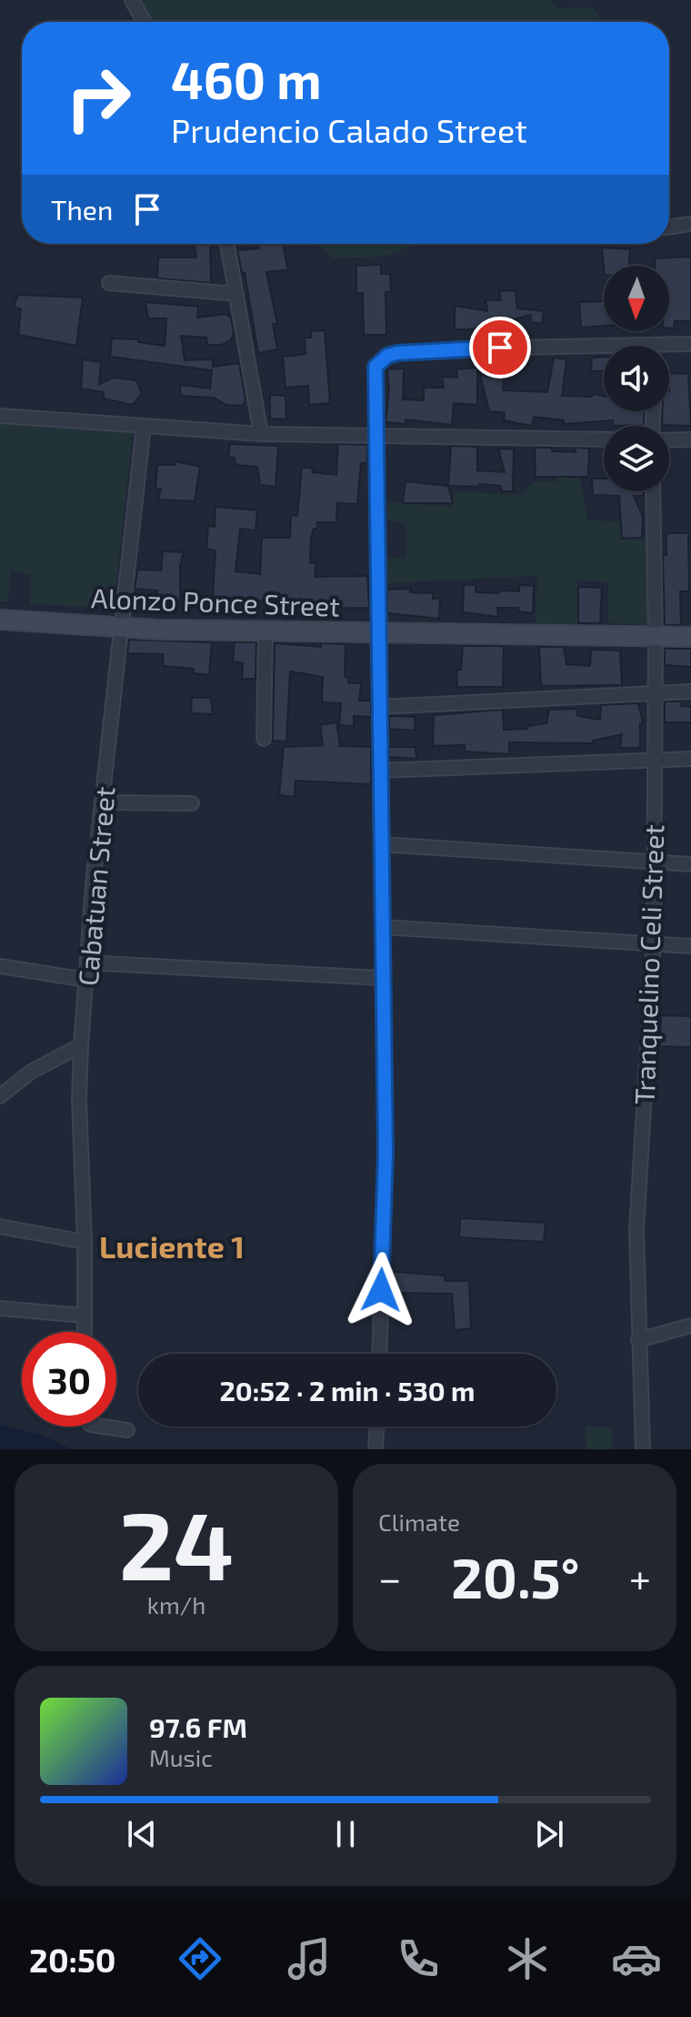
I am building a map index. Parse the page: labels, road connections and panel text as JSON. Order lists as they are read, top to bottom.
{
  "streets": {
    "street": ["Alonzo Ponce Street", "Cabatuan Street", "Tranquelino Celi Street"]
  },
  "crossings": [
    ["Alonzo Ponce Street", "Cabatuan Street"],
    ["Alonzo Ponce Street", "Tranquelino Celi Street"]
  ],
  "districts": ["Luciente 1"],
  "north": "bottom",
  "page": {
    "turn": ["460 m", "Prudencio Calado Street"],
    "then": "Then",
    "limit": "30",
    "trip": "20:52 · 2 min · 530 m",
    "tile": [
      ["24", "km/h"],
      "Climate"
    ],
    "heat": ["−", "20.5°", "+"],
    "song": ["97.6 FM", "Music"],
    "tabs": "20:50"
  }
}
